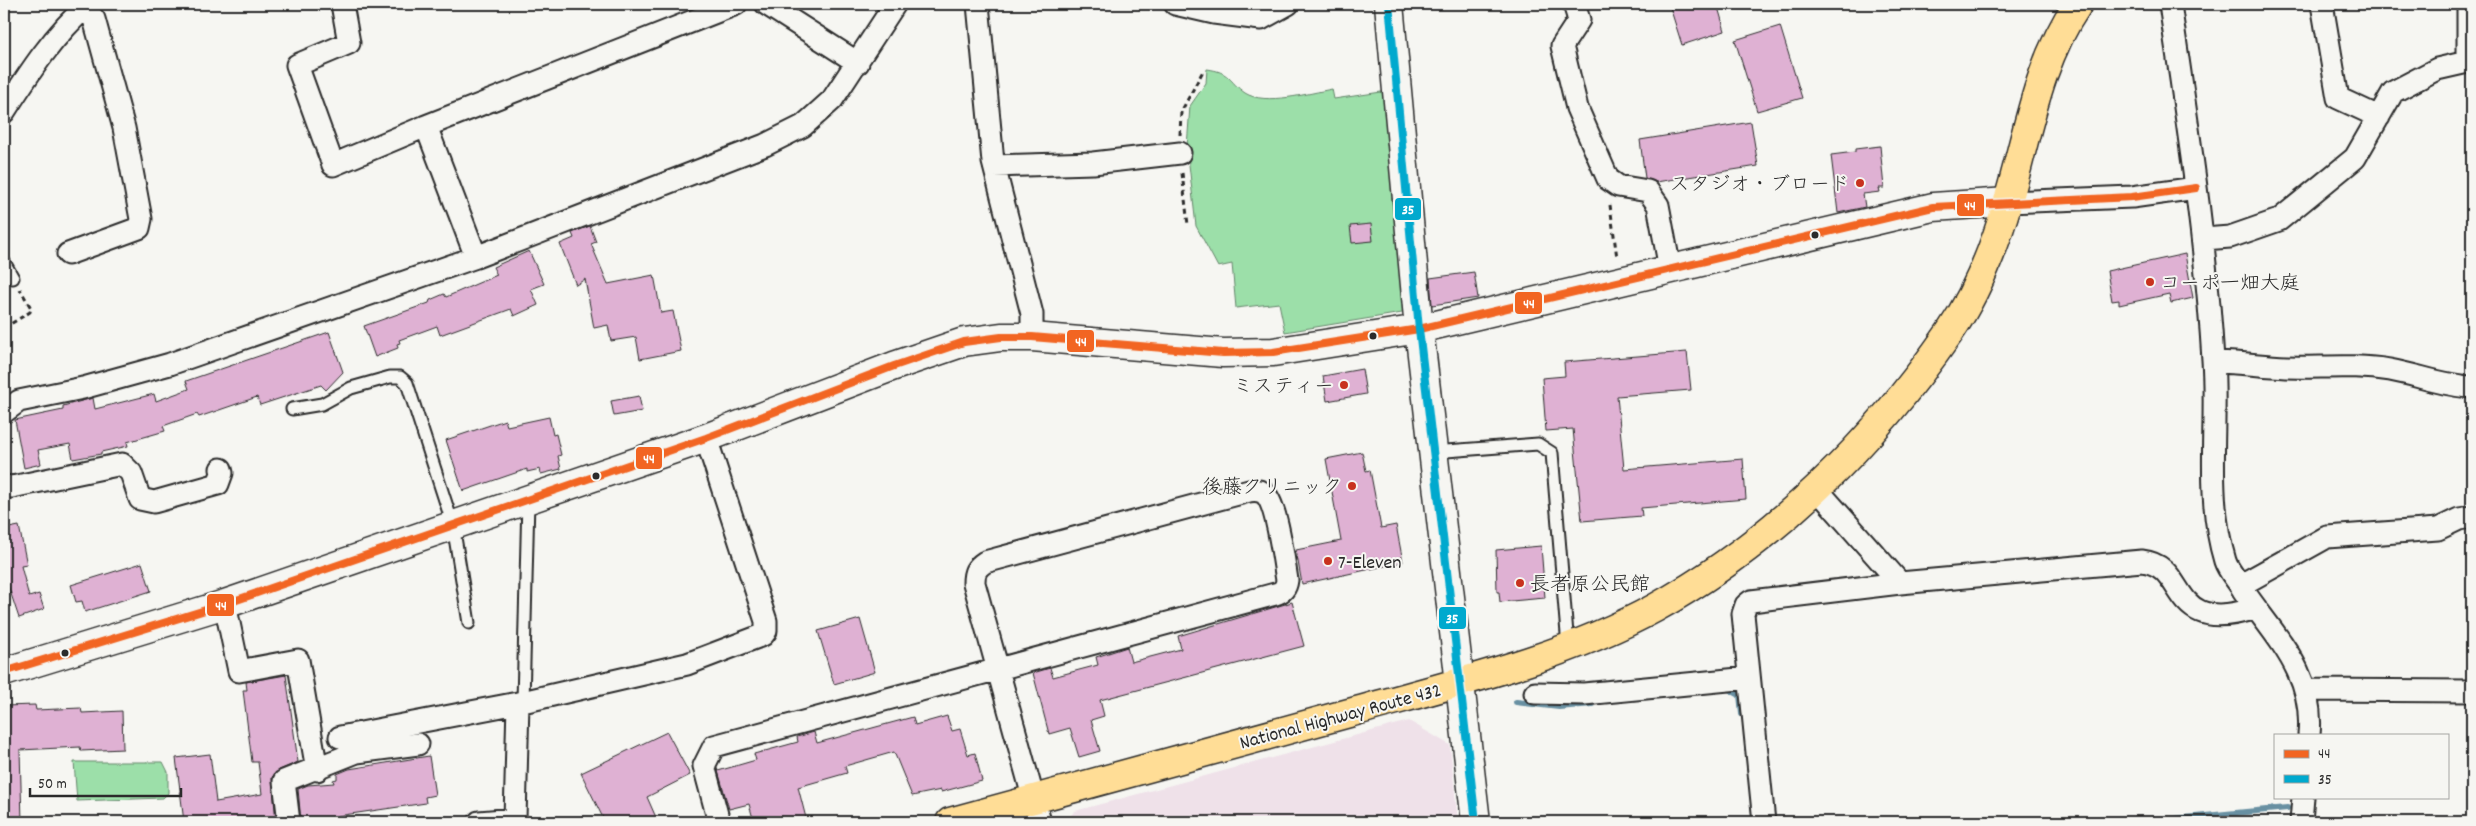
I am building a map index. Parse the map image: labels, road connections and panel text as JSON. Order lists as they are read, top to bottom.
{
  "streets": {
    "highway": ["National Highway Route 432"]
  },
  "places": [
    "スタジオ・ブロード",
    "コーポ一畑大庭",
    "ミスティー",
    "後藤クリニック",
    "7-Eleven",
    "長者原公民館"
  ],
  "lines": ["transit line 35", "transit line 44"],
  "legend": ["44", "35"],
  "scale_bar": "50 m"
}
